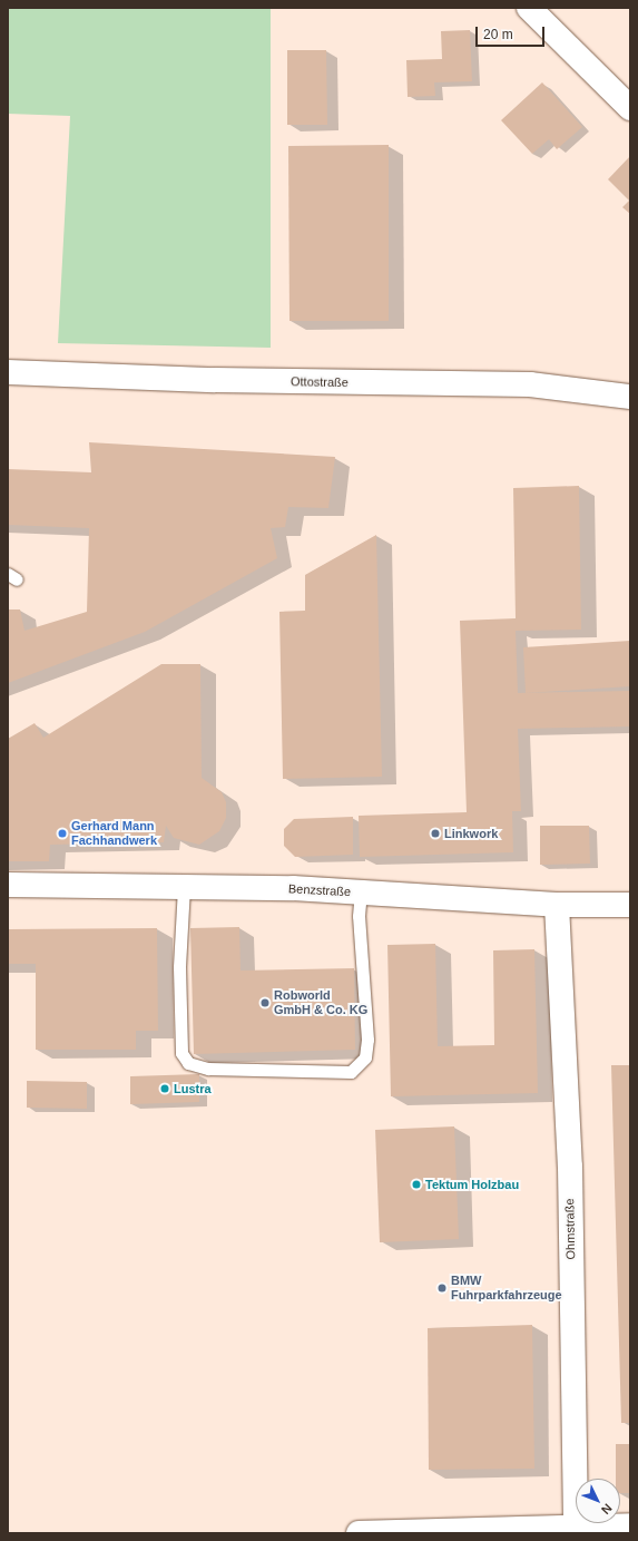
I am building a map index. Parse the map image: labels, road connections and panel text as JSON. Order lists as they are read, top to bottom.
{
  "streets": {
    "street": ["Ottostraße", "Benzstraße", "Ohmstraße"]
  },
  "crossings": [
    ["Benzstraße", "Ohmstraße"]
  ],
  "places": [
    "Gerhard Mann Fachhandwerk",
    "Linkwork",
    "Robworld GmbH & Co. KG",
    "Lustra",
    "Tektum Holzbau",
    "BMW Fuhrparkfahrzeuge"
  ],
  "scale_bar": "20 m",
  "north": "bottom right"
}
